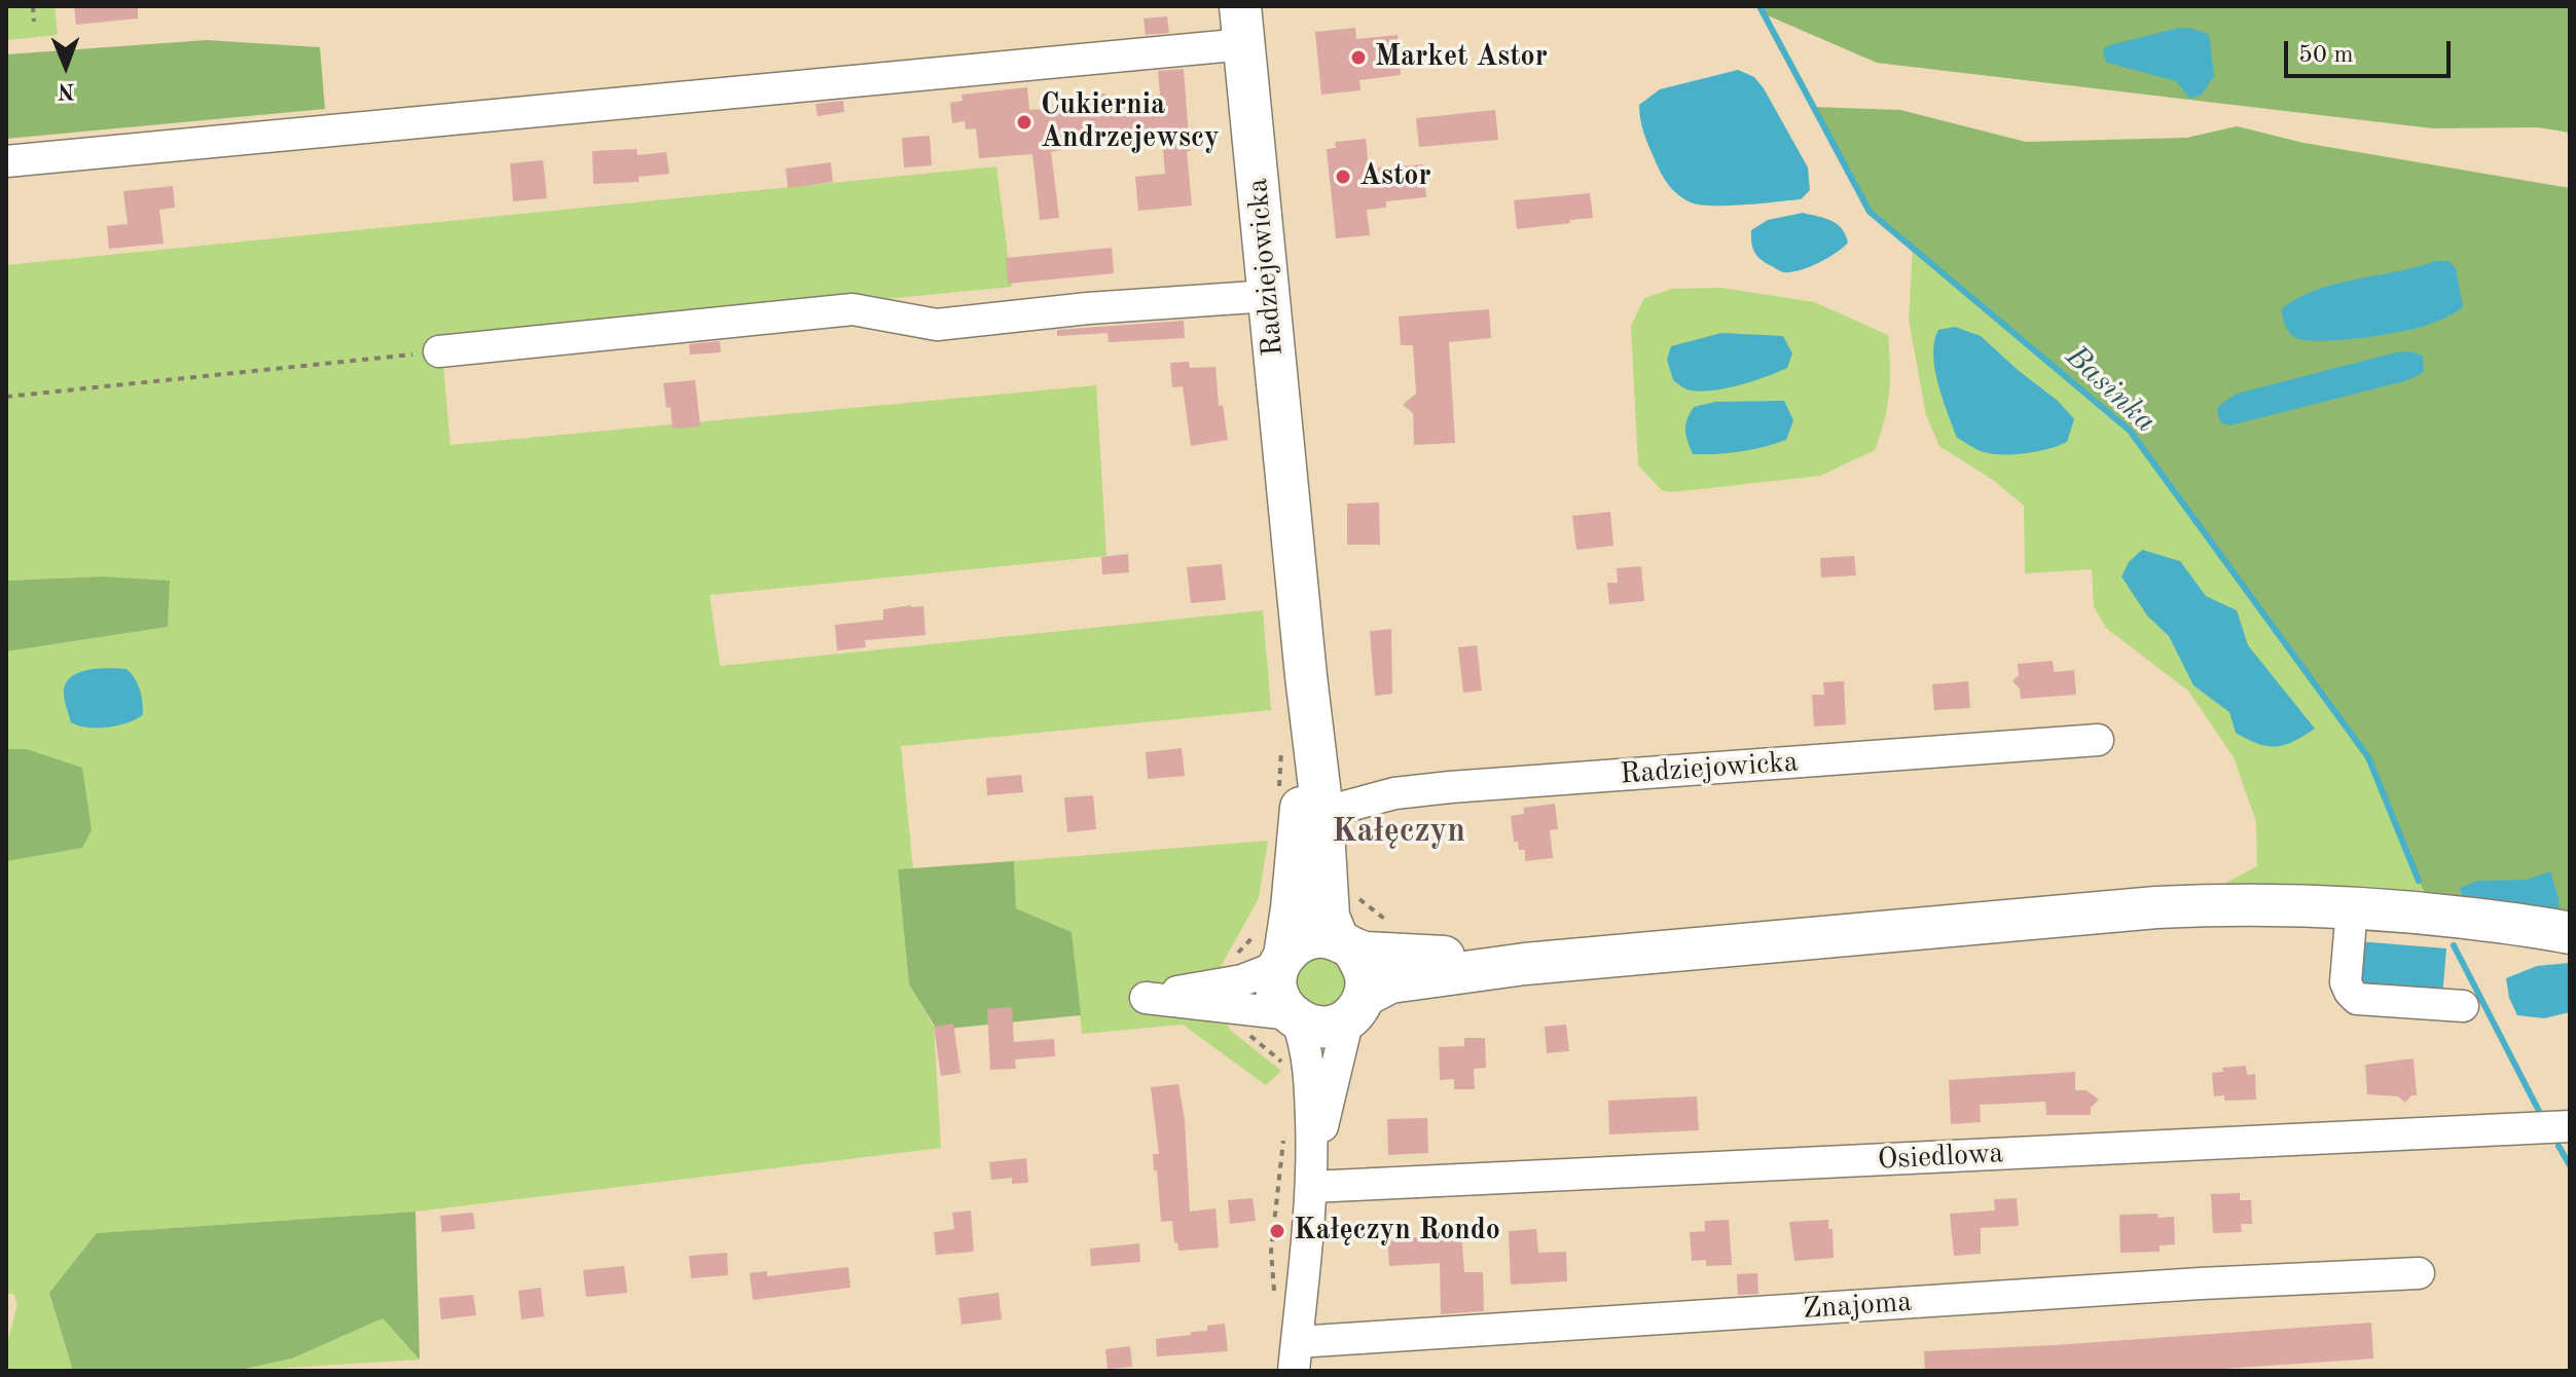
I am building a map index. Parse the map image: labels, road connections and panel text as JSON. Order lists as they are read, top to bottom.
{
  "streets": {
    "main road": ["Radziejowicka"],
    "street": ["Osiedlowa", "Znajoma"]
  },
  "districts": ["Kałęczyn"],
  "water": ["Basinka"],
  "places": [
    "Market Astor",
    "Cukiernia Andrzejewscy",
    "Astor",
    "Kałęczyn Rondo"
  ],
  "scale_bar": "50 m",
  "north": "bottom"
}
